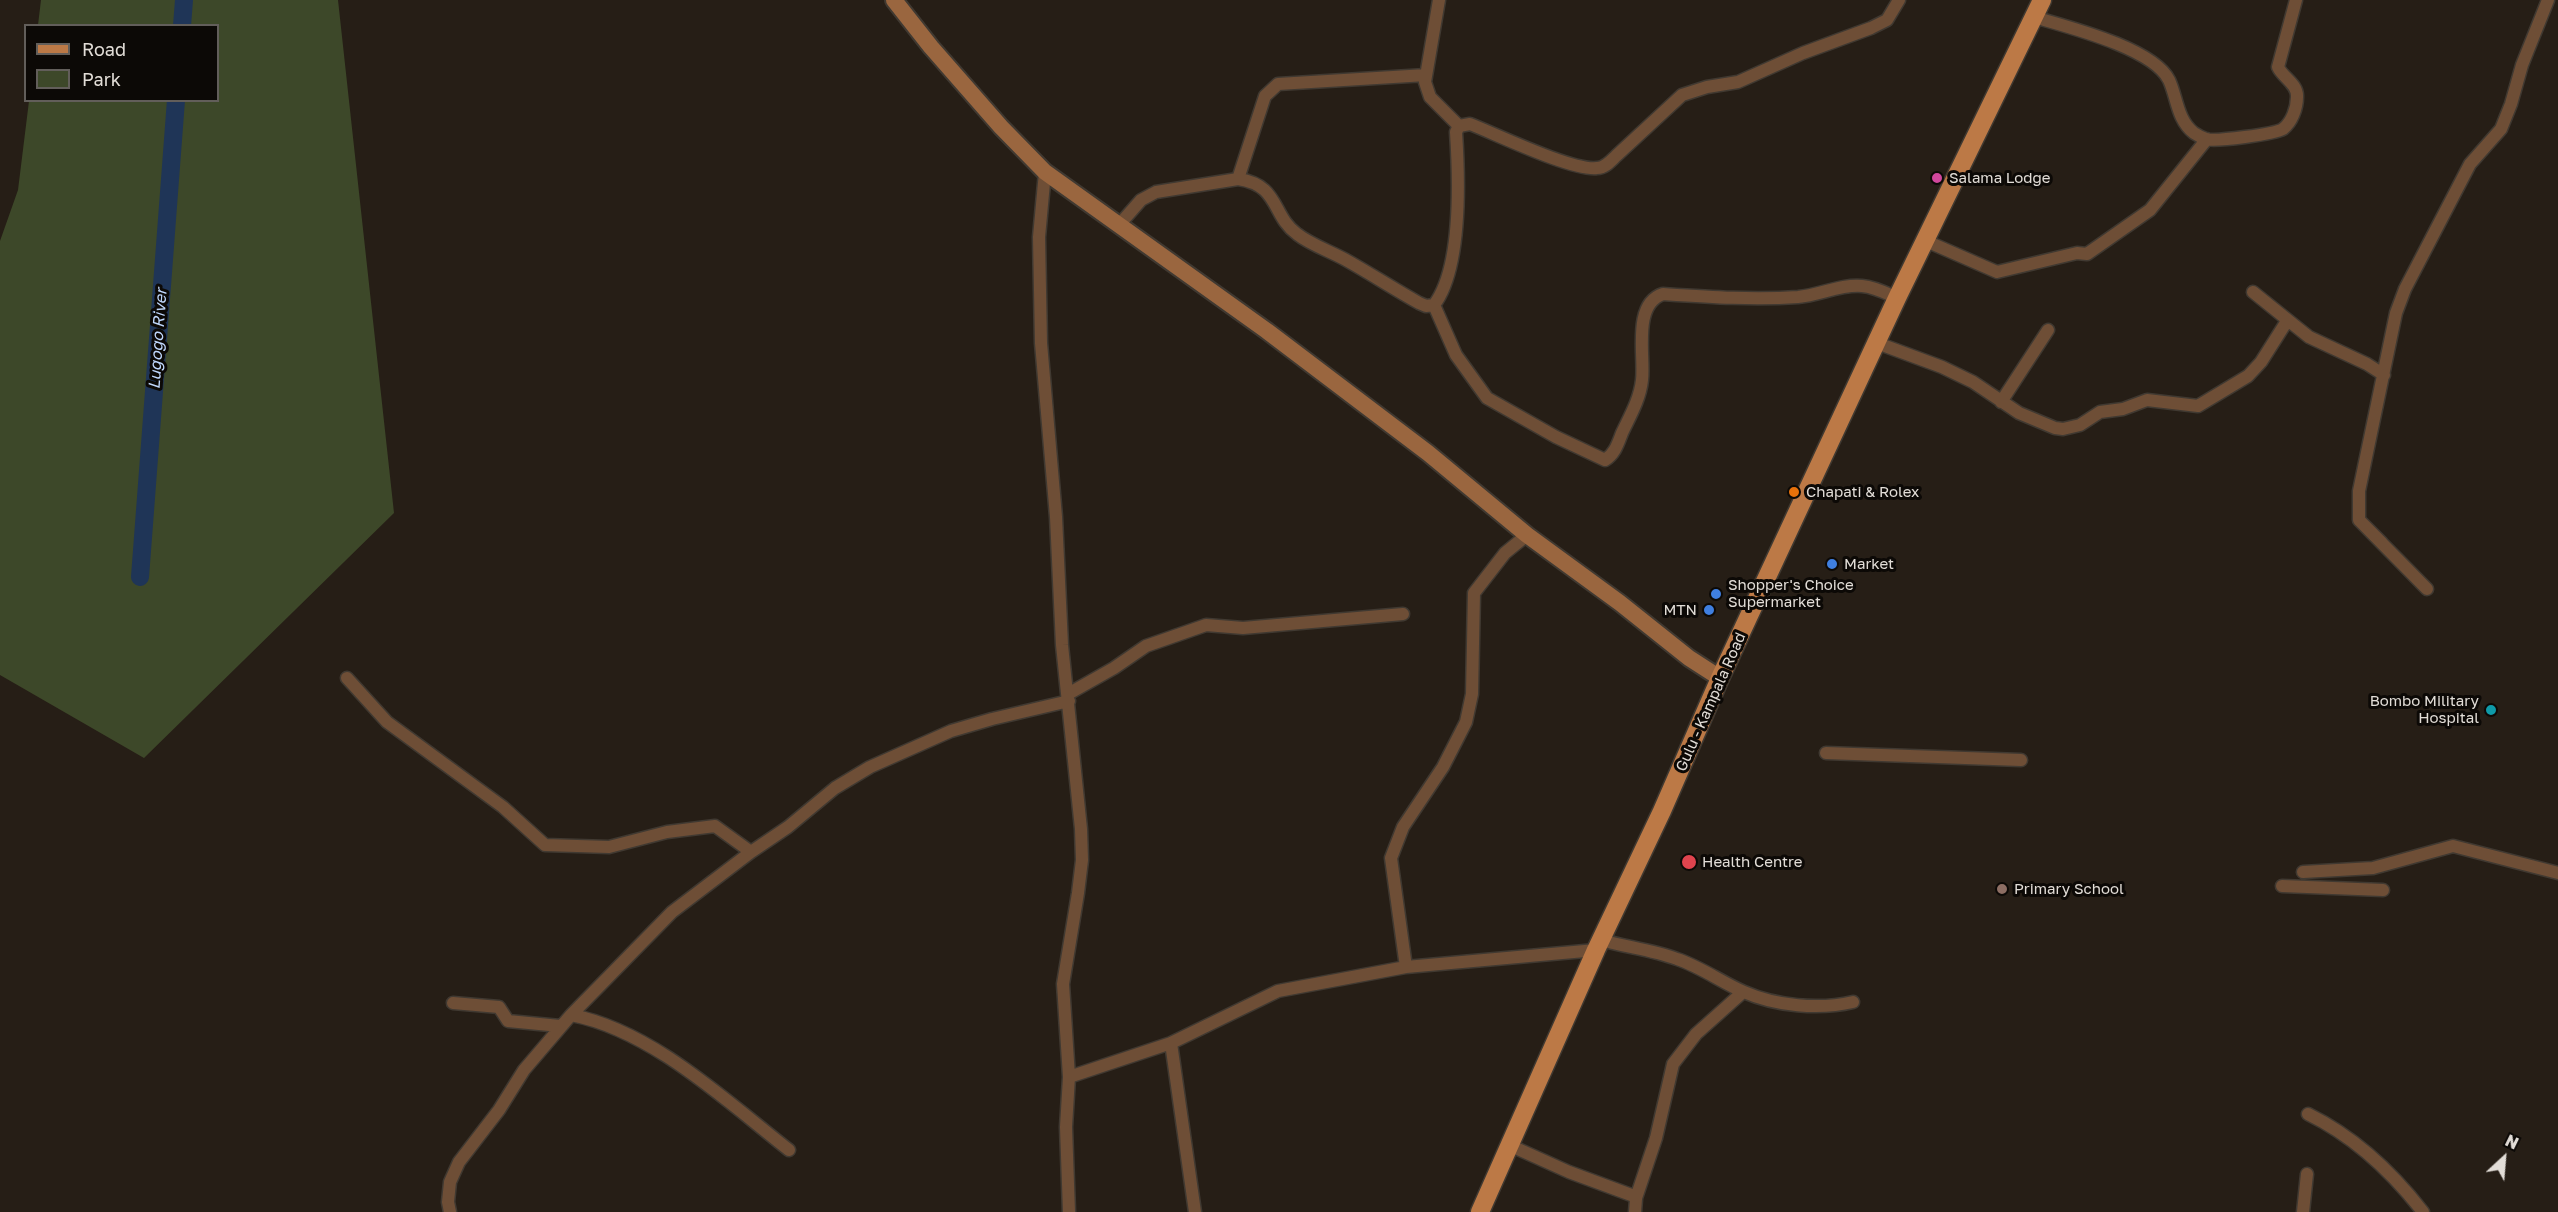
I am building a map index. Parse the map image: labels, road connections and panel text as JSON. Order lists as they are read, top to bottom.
{
  "streets": {
    "main road": ["Gulu - Kampala Road"]
  },
  "water": ["Lugogo River"],
  "places": [
    "Salama Lodge",
    "Chapati & Rolex",
    "Market",
    "Shopper's Choice Supermarket",
    "MTN",
    "Bombo Military Hospital",
    "Health Centre",
    "Primary School"
  ],
  "legend": ["Road", "Park"],
  "north": "top right"
}
